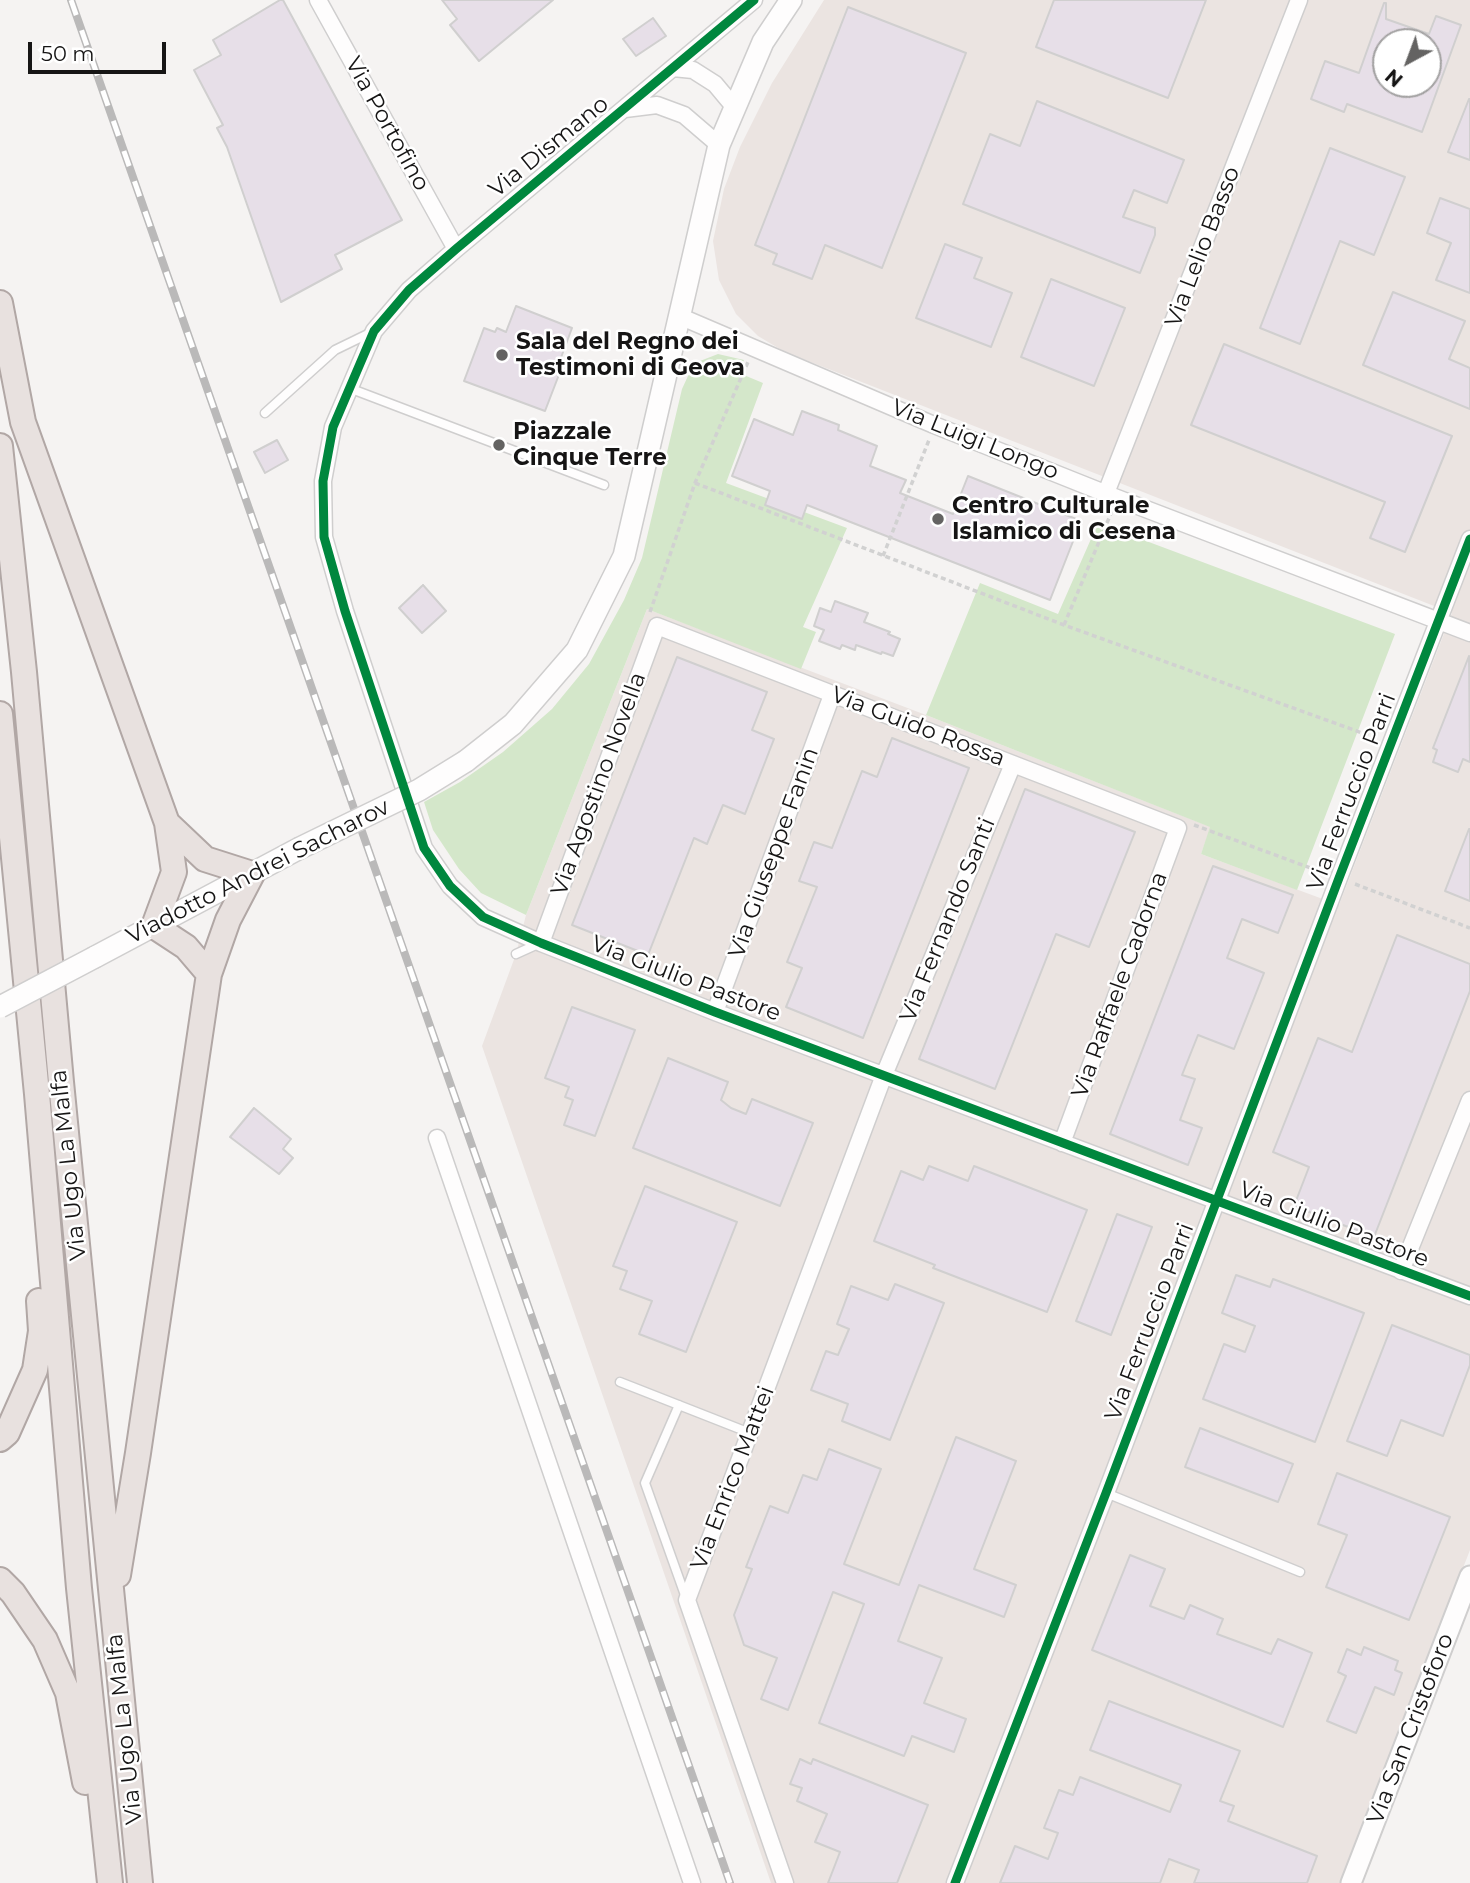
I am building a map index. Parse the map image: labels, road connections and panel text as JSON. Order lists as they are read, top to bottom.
{
  "streets": {
    "highway": ["Via Ugo La Malfa"],
    "main road": ["Viadotto Andrei Sacharov"],
    "street": [
      "Via Portofino",
      "Via Dismano",
      "Via Lelio Basso",
      "Via Luigi Longo",
      "Via Guido Rossa",
      "Via Agostino Novella",
      "Via Ferruccio Parri",
      "Via Giuseppe Fanin",
      "Via Fernando Santi",
      "Via Giulio Pastore",
      "Via Raffaele Cadorna",
      "Via Enrico Mattei",
      "Via San Cristoforo"
    ]
  },
  "crossings": [
    ["Via Portofino", "Via Dismano"],
    ["Via Dismano", "Viadotto Andrei Sacharov"],
    ["Via Dismano", "Via Giulio Pastore"],
    ["Via Lelio Basso", "Via Luigi Longo"],
    ["Via Luigi Longo", "Via Ferruccio Parri"],
    ["Via Luigi Longo", "Viadotto Andrei Sacharov"],
    ["Via Guido Rossa", "Via Agostino Novella"],
    ["Via Guido Rossa", "Via Giuseppe Fanin"],
    ["Via Guido Rossa", "Via Fernando Santi"],
    ["Via Guido Rossa", "Via Raffaele Cadorna"],
    ["Via Agostino Novella", "Via Giulio Pastore"],
    ["Via Ferruccio Parri", "Via Giulio Pastore"],
    ["Via Giuseppe Fanin", "Via Giulio Pastore"],
    ["Via Fernando Santi", "Via Giulio Pastore"],
    ["Via Fernando Santi", "Via Enrico Mattei"],
    ["Via Giulio Pastore", "Via Raffaele Cadorna"],
    ["Via Giulio Pastore", "Via Enrico Mattei"]
  ],
  "places": ["Sala del Regno dei Testimoni di Geova", "Piazzale Cinque Terre", "Centro Culturale Islamico di Cesena"],
  "scale_bar": "50 m",
  "north": "bottom left"
}
